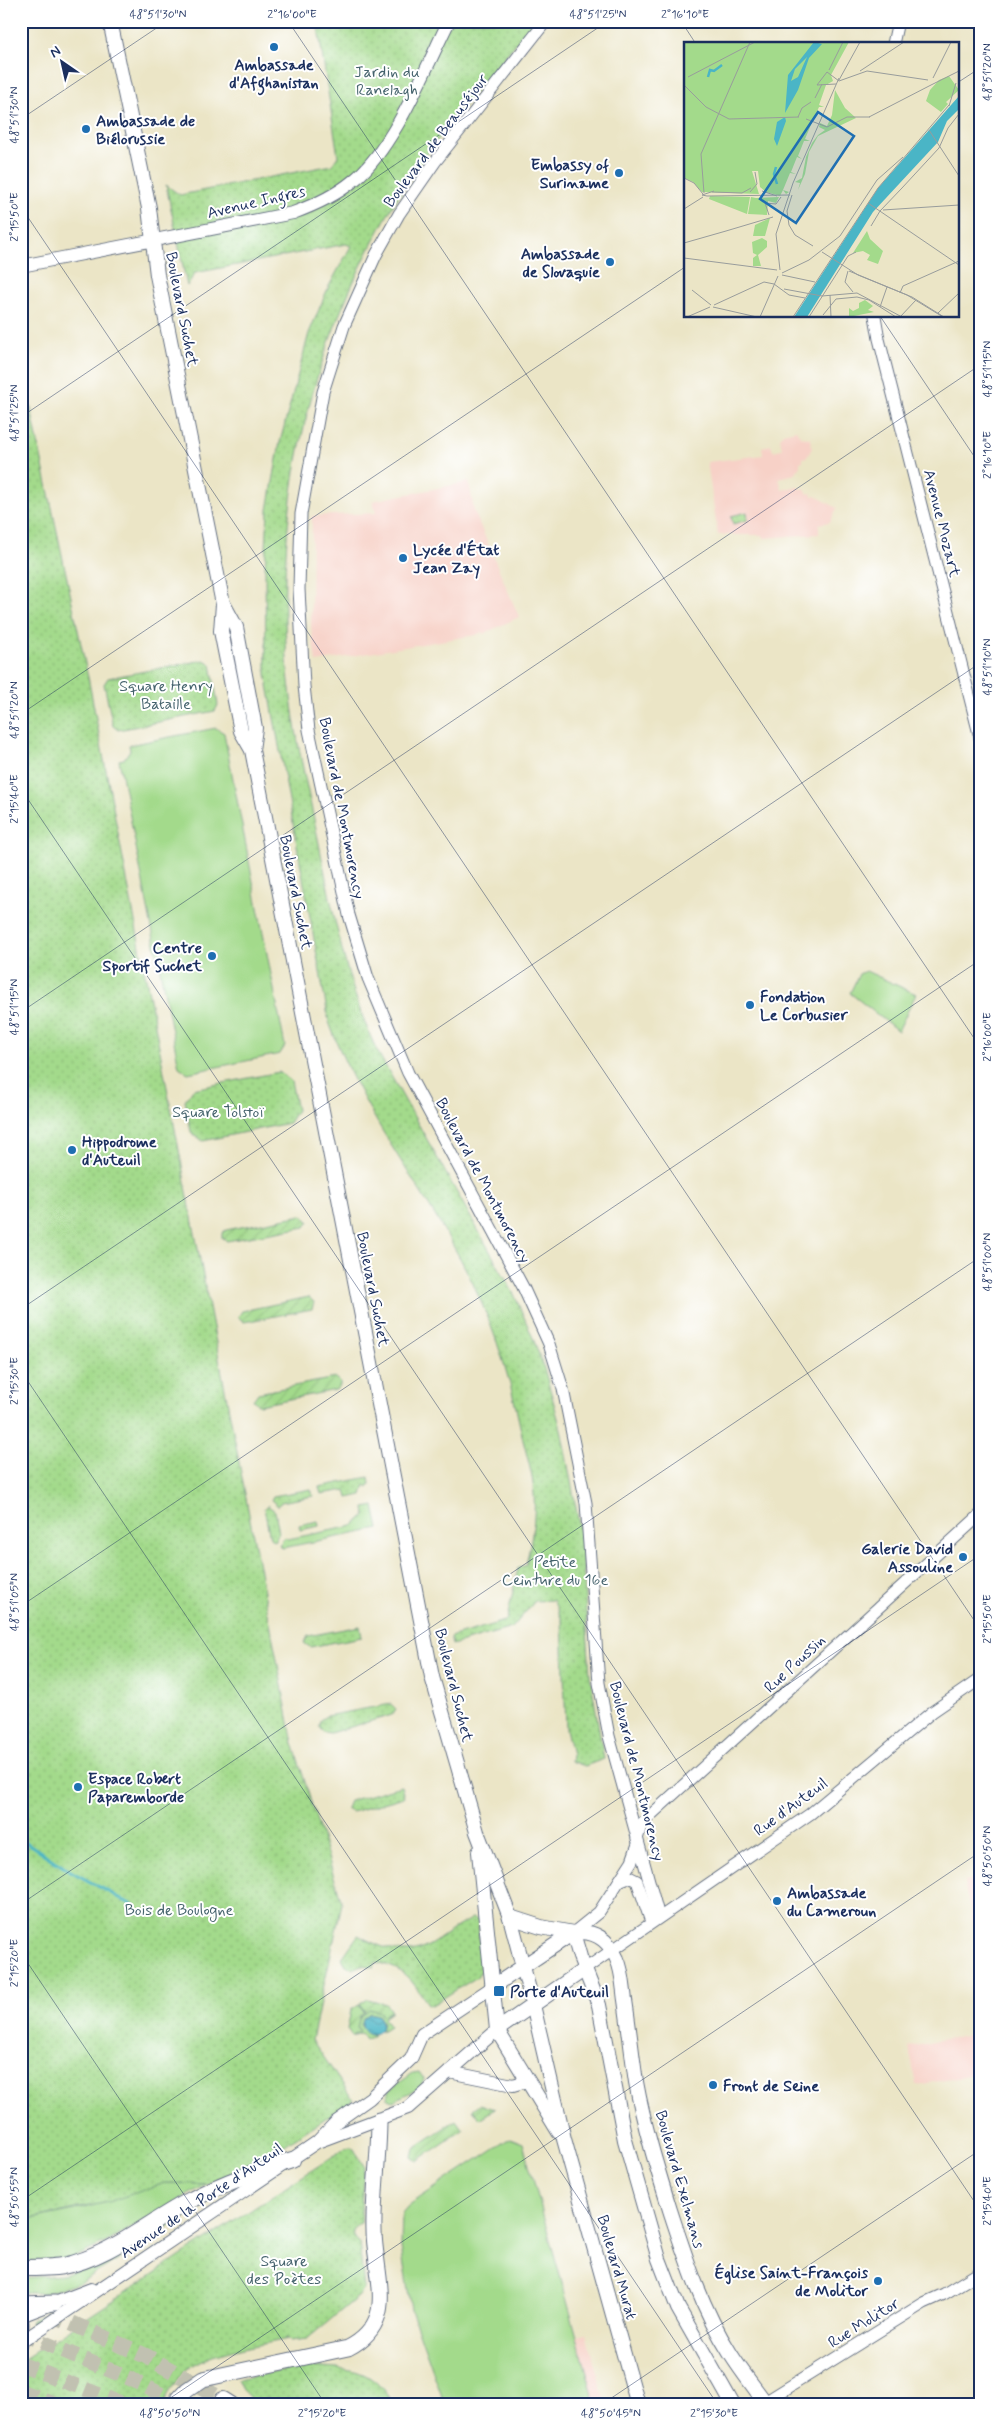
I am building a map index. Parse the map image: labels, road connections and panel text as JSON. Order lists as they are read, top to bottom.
{
  "streets": {
    "main road": [
      "Avenue Ingres",
      "Boulevard Suchet",
      "Boulevard Exelmans",
      "Avenue de la Porte d'Auteuil",
      "Boulevard Murat"
    ],
    "street": [
      "Boulevard de Beauséjour",
      "Avenue Mozart",
      "Boulevard de Montmorency",
      "Rue Poussin",
      "Rue d'Auteuil",
      "Rue Molitor"
    ]
  },
  "crossings": [
    ["Boulevard de Beauséjour", "Boulevard de Montmorency"],
    ["Avenue Ingres", "Boulevard Suchet"],
    ["Boulevard Suchet", "Avenue de la Porte d'Auteuil"],
    ["Boulevard Suchet", "Boulevard Murat"],
    ["Boulevard de Montmorency", "Rue Poussin"],
    ["Boulevard de Montmorency", "Rue d'Auteuil"],
    ["Rue d'Auteuil", "Boulevard Exelmans"],
    ["Boulevard Exelmans", "Rue Molitor"],
    ["Avenue de la Porte d'Auteuil", "Boulevard Murat"]
  ],
  "parks": [
    "Jardin du Ranelagh",
    "Square Henry Bataille",
    "Square Tolstoï",
    "Petite Ceinture du 16e",
    "Bois de Boulogne",
    "Square des Poètes"
  ],
  "places": {
    "other": [
      "Ambassade d'Afghanistan",
      "Ambassade de Biélorussie",
      "Embassy of Suriname",
      "Ambassade de Slovaquie",
      "Lycée d'État Jean Zay",
      "Centre Sportif Suchet",
      "Fondation Le Corbusier",
      "Hippodrome d'Auteuil",
      "Galerie David Assouline",
      "Espace Robert Paparemborde",
      "Ambassade du Cameroun",
      "Front de Seine",
      "Église Saint-François de Molitor"
    ],
    "transit": ["Porte d'Auteuil"]
  },
  "north": "top left",
  "coordinates": [
    "48°51'30\"N",
    "2°16'00\"E",
    "48°51'25\"N",
    "2°16'10\"E",
    "48°51'20\"N",
    "2°15'50\"E",
    "48°51'15\"N",
    "48°51'10\"N",
    "2°15'40\"E",
    "48°51'00\"N",
    "2°15'30\"E",
    "48°51'05\"N",
    "48°50'50\"N",
    "2°15'20\"E",
    "48°50'55\"N",
    "48°50'45\"N"
  ]
}
